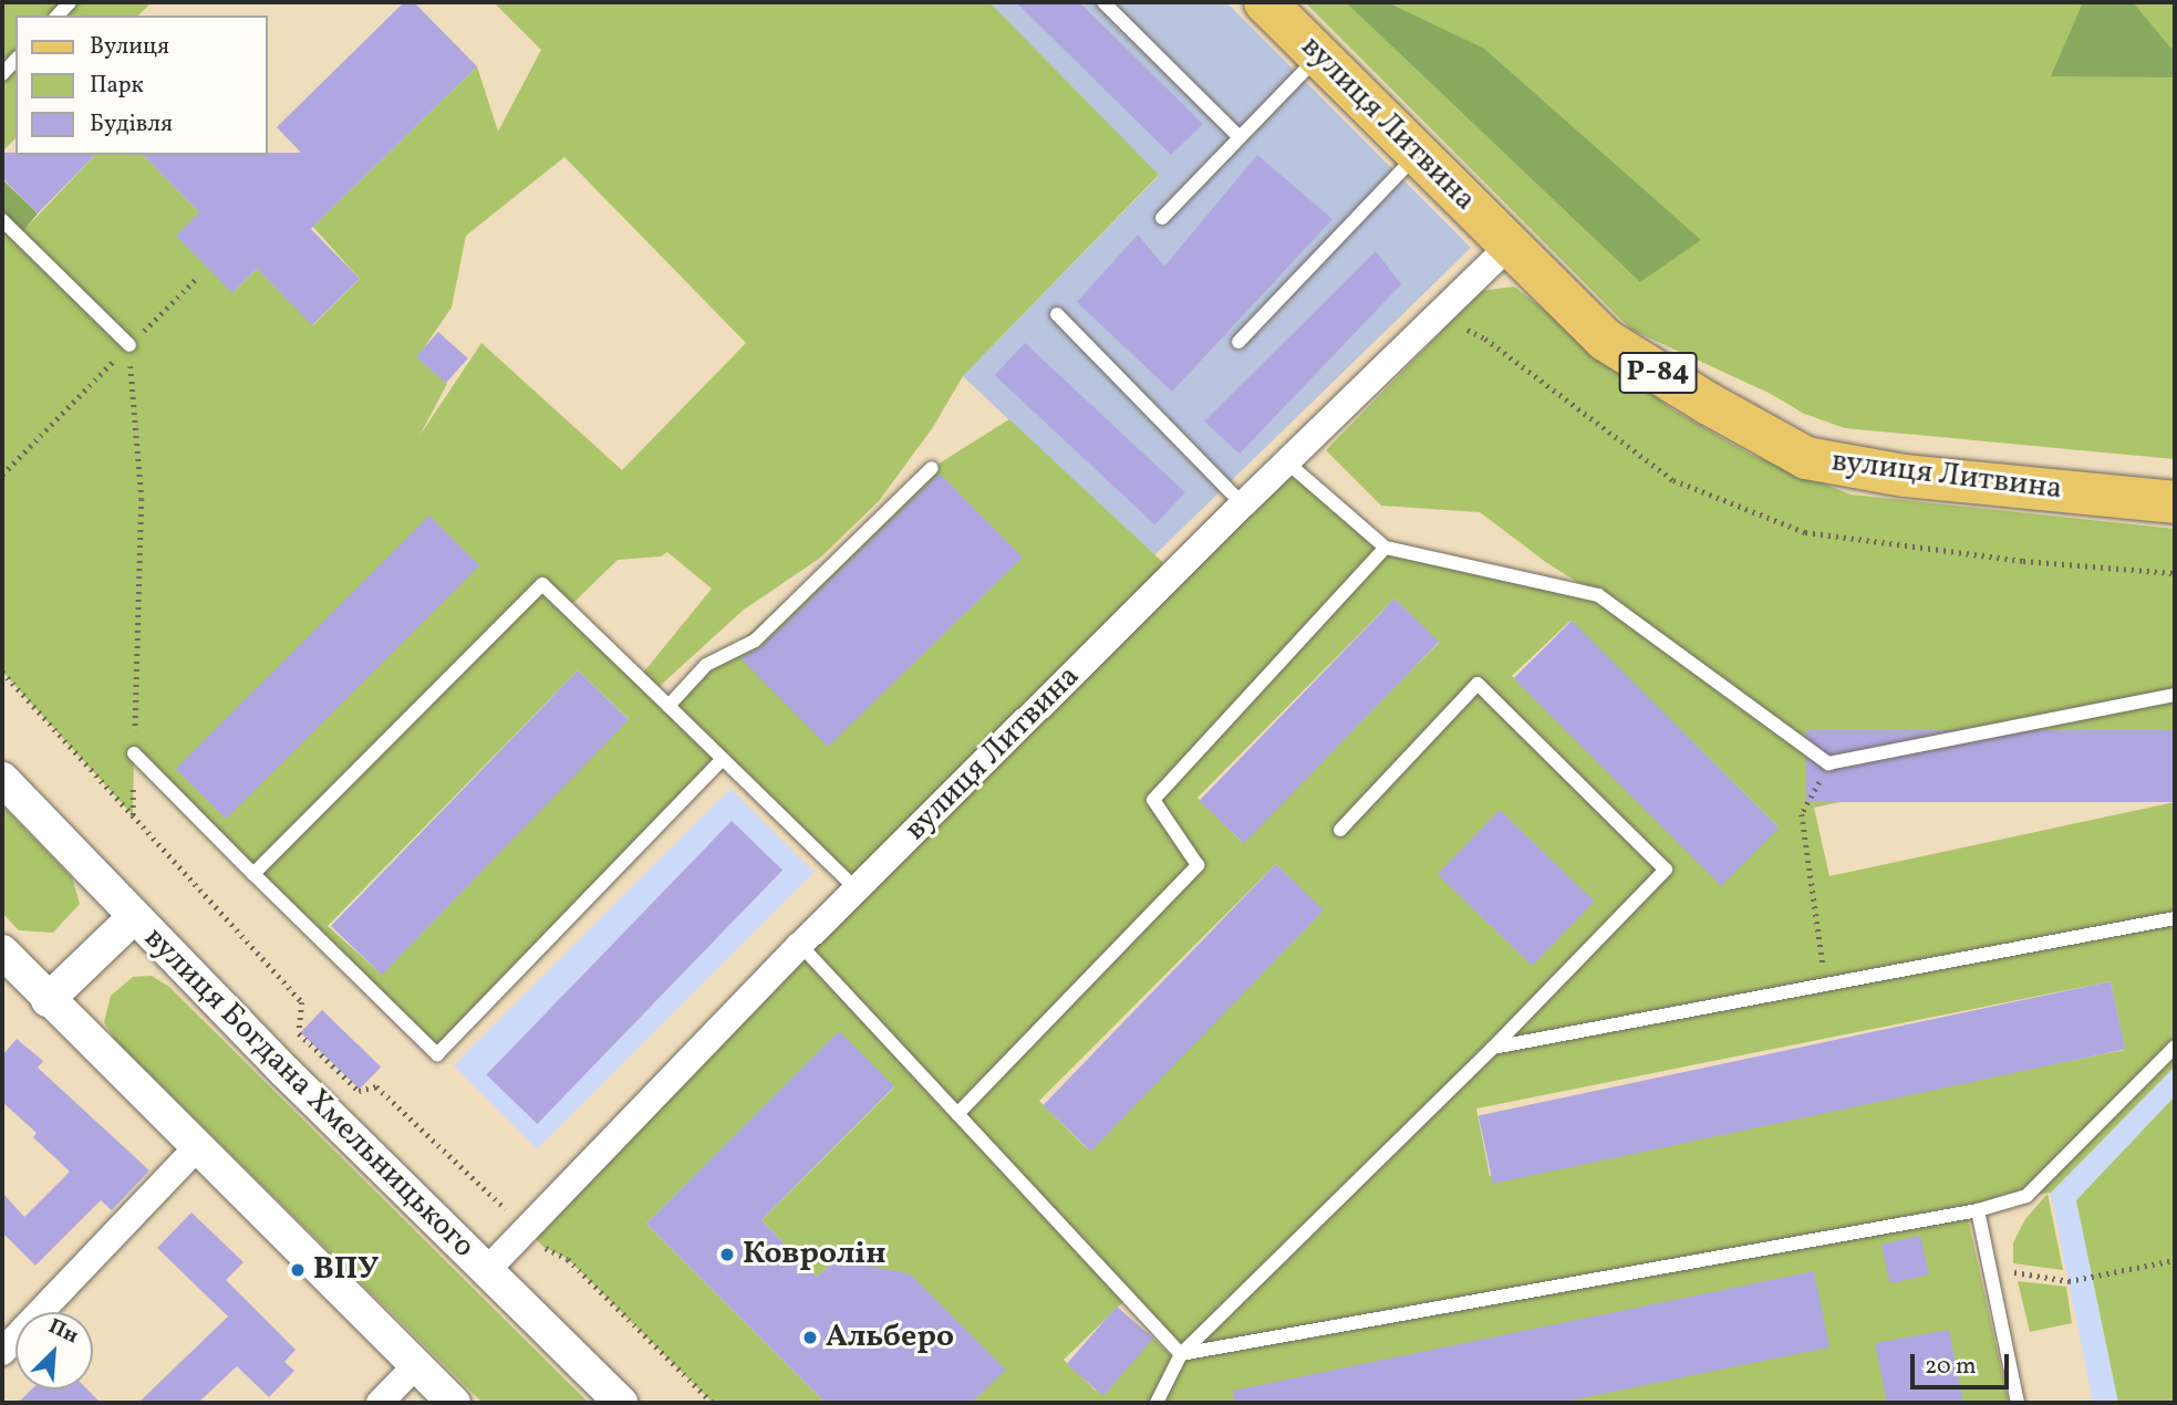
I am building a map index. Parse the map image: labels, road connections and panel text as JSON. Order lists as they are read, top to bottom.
{
  "streets": {
    "main road": ["вулиця Литвина", "Р-84"],
    "street": ["вулиця Богдана Хмельницького"]
  },
  "crossings": [
    ["вулиця Литвина", "вулиця Богдана Хмельницького"]
  ],
  "places": ["Ковролін", "ВПУ", "Альберо"],
  "legend": ["Вулиця", "Парк", "Будівля"],
  "scale_bar": "20 m",
  "north": "top right"
}
